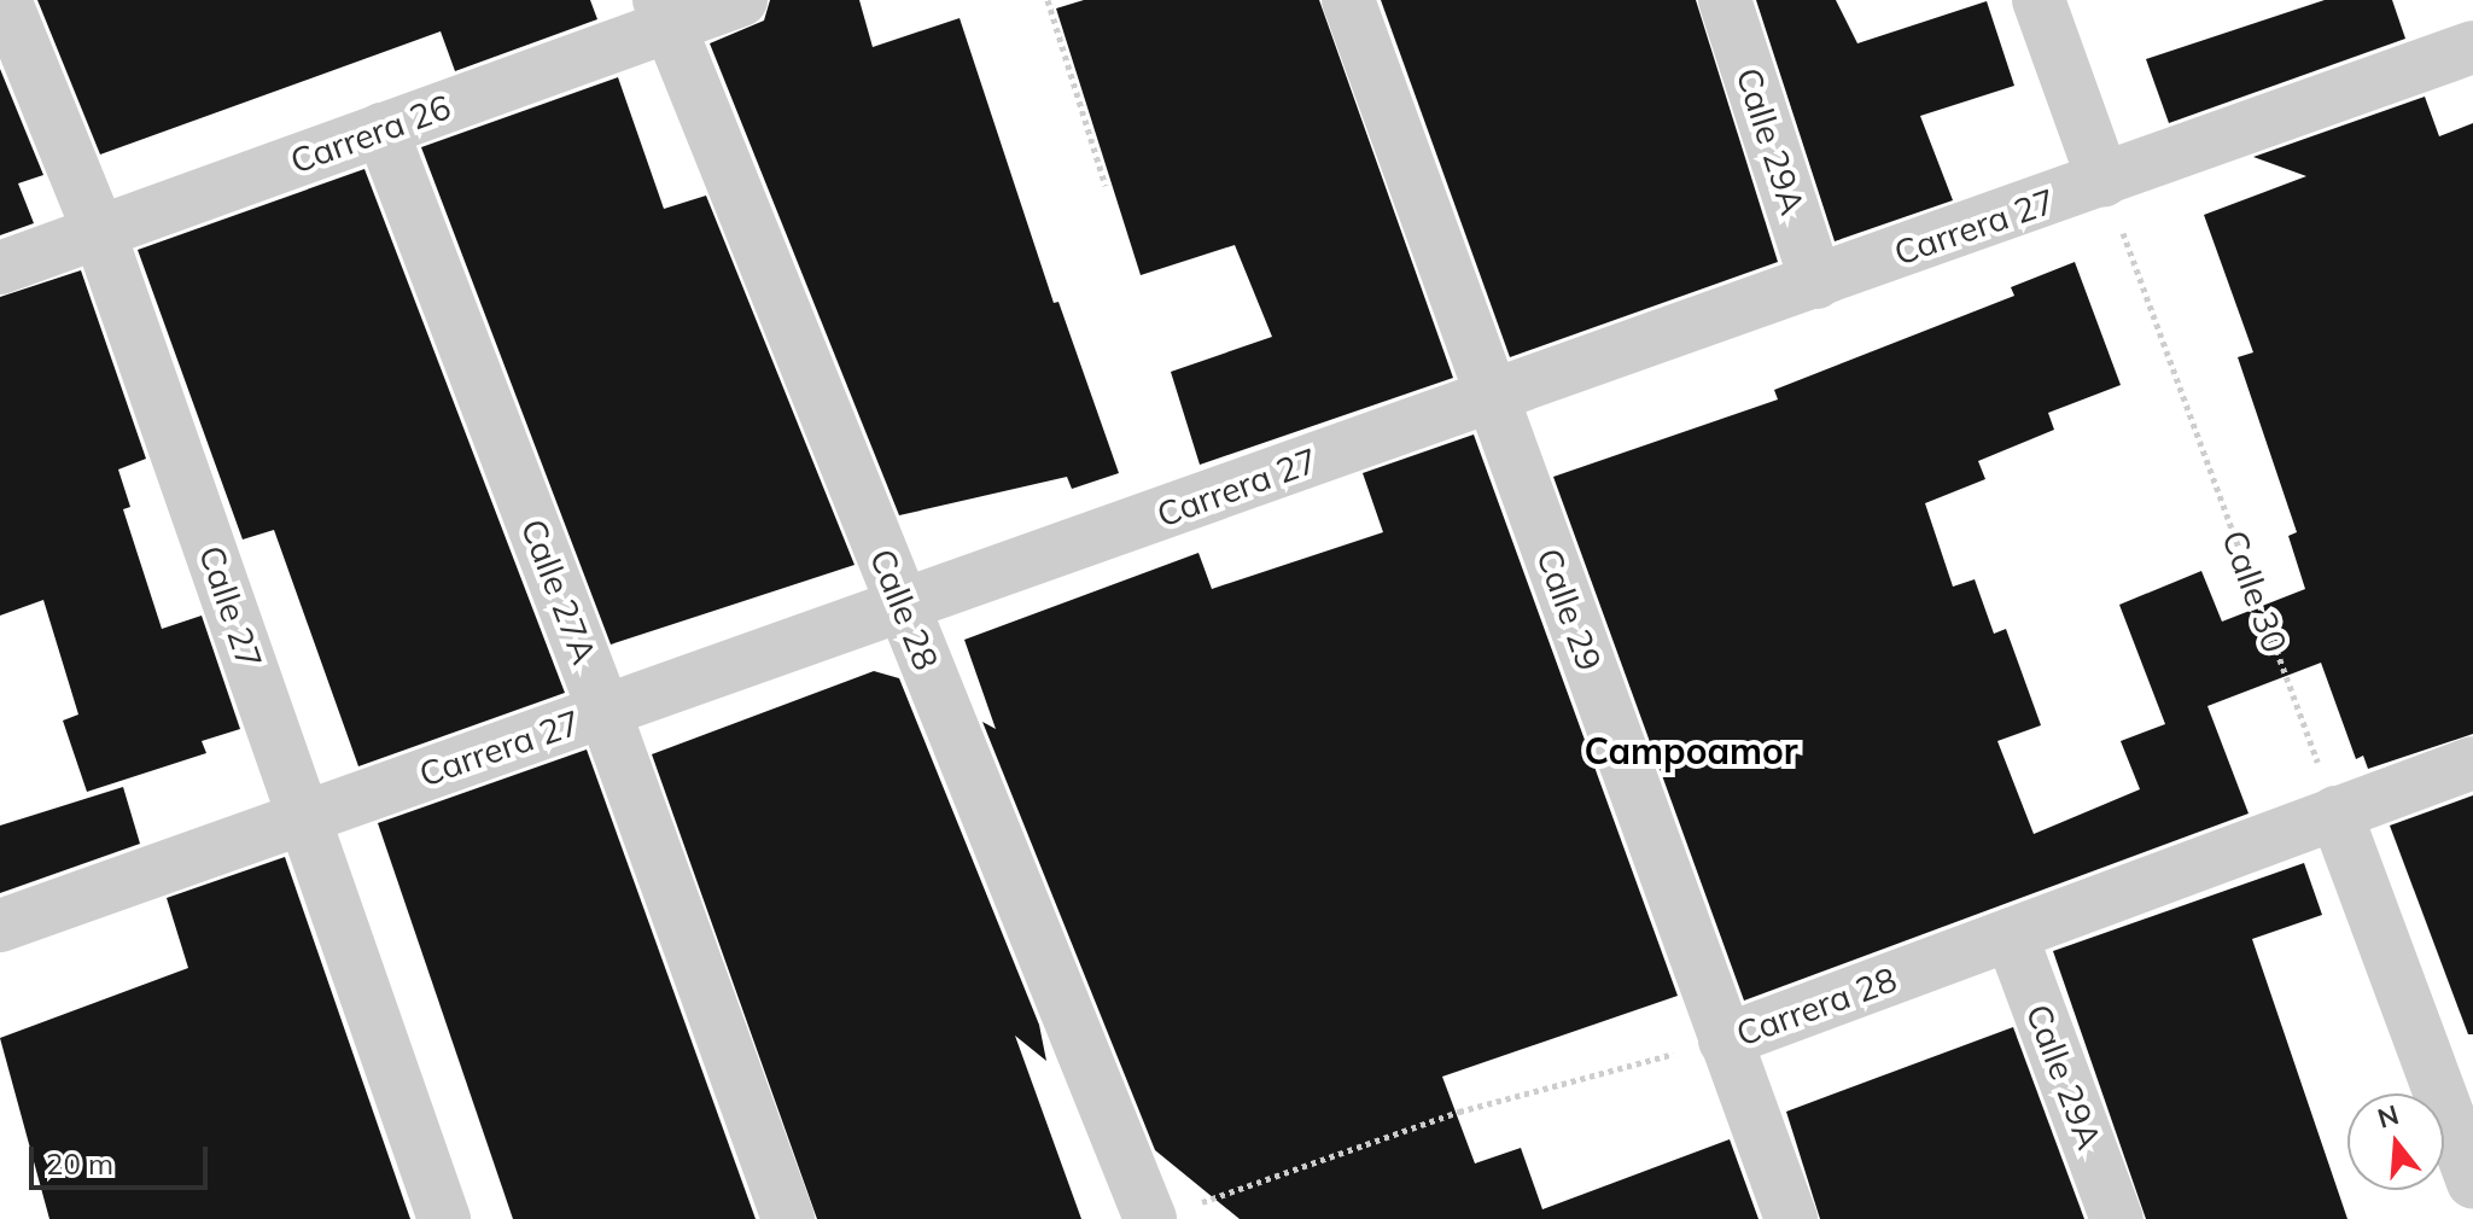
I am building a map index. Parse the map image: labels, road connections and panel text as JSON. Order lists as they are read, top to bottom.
{
  "streets": {
    "street": [
      "Carrera 26",
      "Calle 29A",
      "Carrera 27",
      "Calle 27A",
      "Calle 27",
      "Calle 28",
      "Calle 29",
      "Carrera 28"
    ],
    "path": ["Calle 30"]
  },
  "crossings": [
    ["Carrera 26", "Calle 27A"],
    ["Carrera 26", "Calle 27"],
    ["Carrera 26", "Calle 28"],
    ["Calle 29A", "Carrera 27"],
    ["Calle 29A", "Carrera 28"],
    ["Carrera 27", "Calle 27A"],
    ["Carrera 27", "Calle 30"],
    ["Carrera 27", "Calle 27"],
    ["Carrera 27", "Calle 28"],
    ["Carrera 27", "Calle 29"],
    ["Calle 30", "Carrera 28"],
    ["Calle 28", "Carrera 28"],
    ["Calle 29", "Carrera 28"]
  ],
  "districts": ["Campoamor"],
  "scale_bar": "20 m",
  "north": "top"
}
